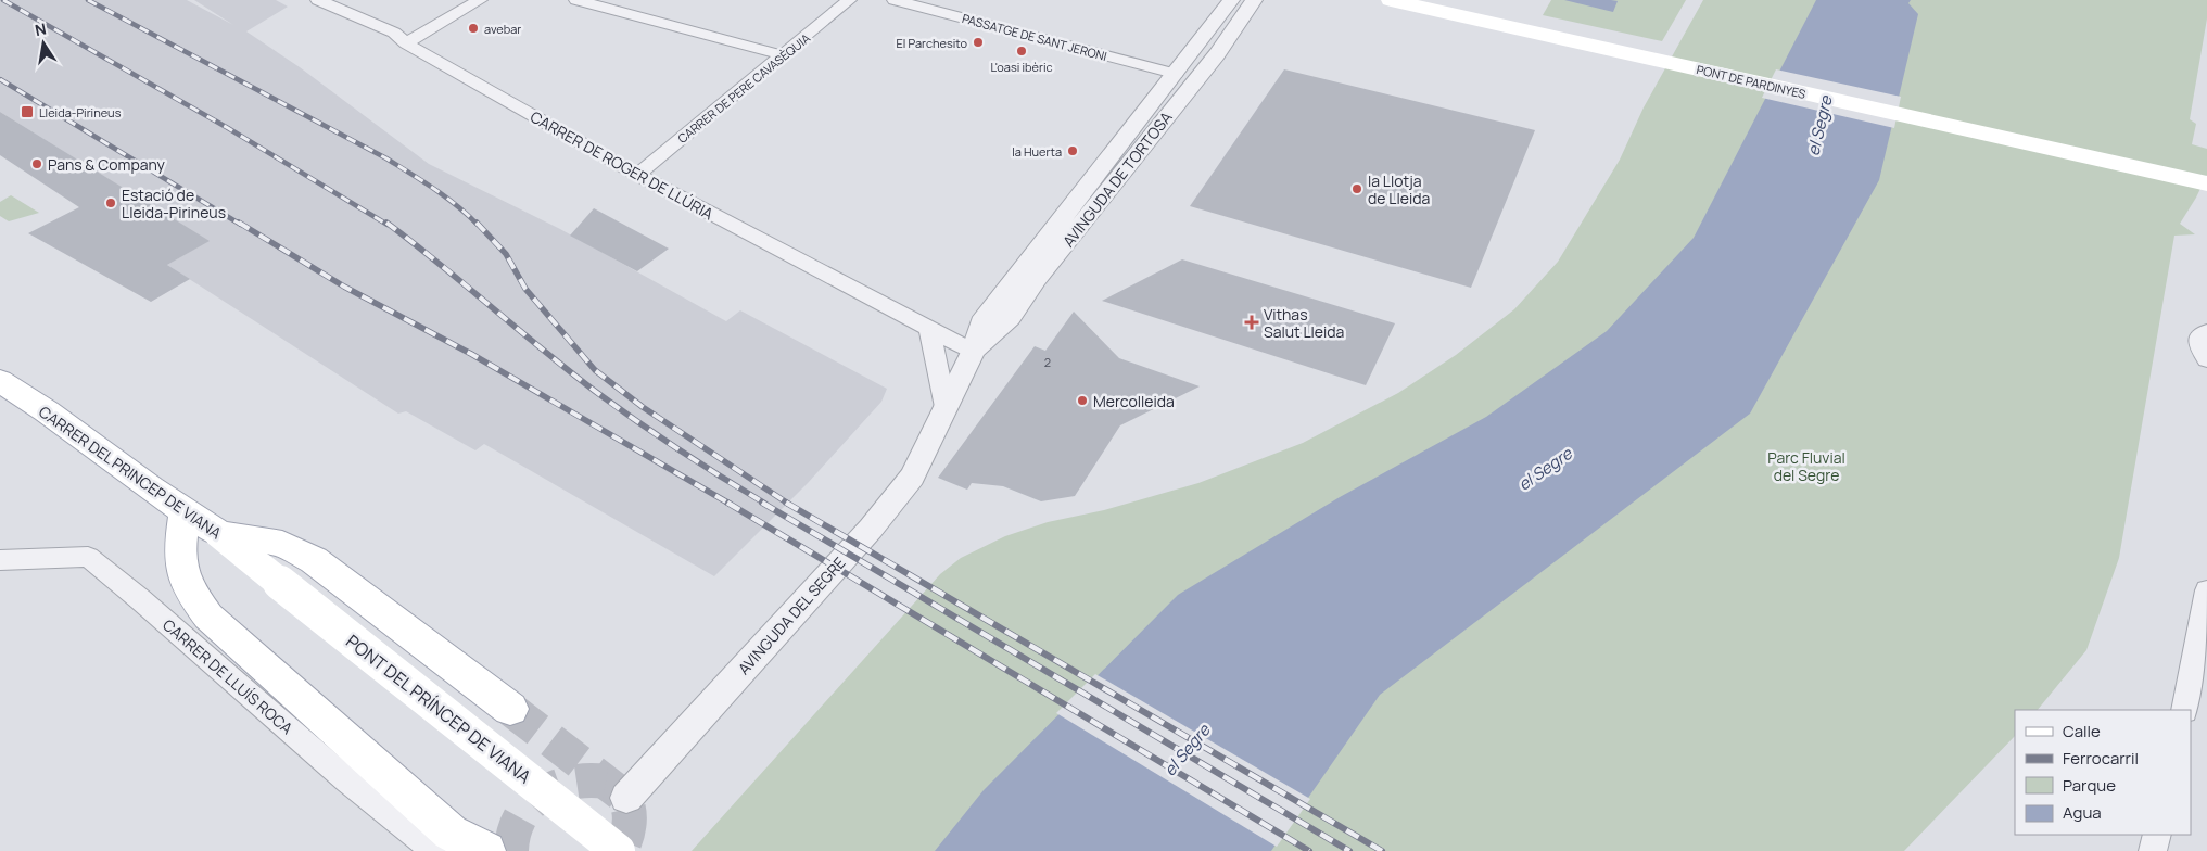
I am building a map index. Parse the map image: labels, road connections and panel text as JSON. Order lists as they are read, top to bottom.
{
  "streets": {
    "main road": ["PONT DE PARDINYES", "CARRER DEL PRINCEP DE VIANA", "PONT DEL PRÍNCEP DE VIANA"],
    "street": [
      "PASSATGE DE SANT JERONI",
      "CARRER DE PERE CAVASÈQUIA",
      "CARRER DE ROGER DE LLÚRIA",
      "AVINGUDA DE TORTOSA",
      "AVINGUDA DEL SEGRE",
      "CARRER DE LLUÍS ROCA"
    ]
  },
  "crossings": [
    ["PASSATGE DE SANT JERONI", "AVINGUDA DE TORTOSA"],
    ["CARRER DE PERE CAVASÈQUIA", "CARRER DE ROGER DE LLÚRIA"],
    ["CARRER DE ROGER DE LLÚRIA", "AVINGUDA DE TORTOSA"],
    ["AVINGUDA DE TORTOSA", "AVINGUDA DEL SEGRE"],
    ["CARRER DEL PRINCEP DE VIANA", "PONT DEL PRÍNCEP DE VIANA"]
  ],
  "water": ["el Segre"],
  "parks": ["Parc Fluvial del Segre"],
  "places": {
    "other": [
      "avebar",
      "El Parchesito",
      "L'oasi ibèric",
      "la Huerta",
      "Pans & Company",
      "la Llotja de Lleida",
      "Estació de Lleida-Pirineus",
      "Mercolleida"
    ],
    "transit": ["Lleida-Pirineus"],
    "health": ["Vithas Salut Lleida"]
  },
  "house_numbers": ["2"],
  "legend": [
    "Calle",
    "Ferrocarril",
    "Parque",
    "Agua"
  ],
  "north": "top"
}
